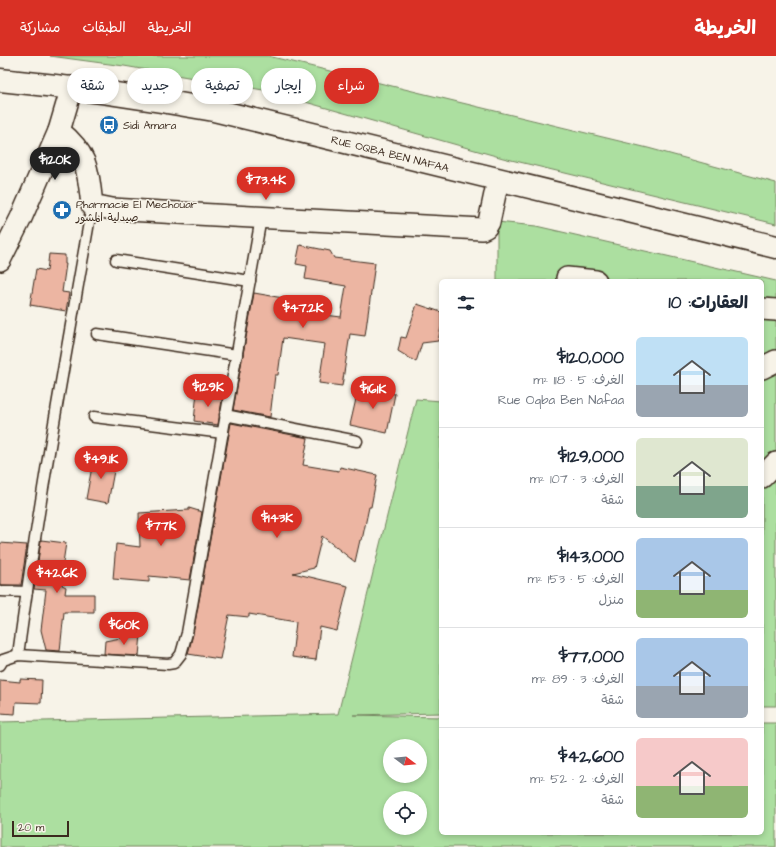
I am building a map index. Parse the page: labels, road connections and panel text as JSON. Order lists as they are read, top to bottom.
{
  "streets": {
    "street": ["RUE OQBA BEN NAFAA"]
  },
  "places": {
    "bus stop": ["Sidi Amara"],
    "pharmacy": ["Pharmacie El Mechouar صيدلية المشور"]
  },
  "scale_bar": "20 m",
  "north": "right",
  "page": {
    "header": "الخريطة",
    "nav": ["الخريطة", "الطبقات", "مشاركة"],
    "chip": [
      "شراء",
      "إيجار",
      "تصفية",
      "جديد",
      "شقة"
    ],
    "price": [
      "$120K",
      "$73.4K",
      "$47.2K",
      "$129K",
      "$161K",
      "$49.1K",
      "$143K",
      "$77K",
      "$42.6K",
      "$60K"
    ],
    "heading": "العقارات: 10",
    "list": [
      {
        "name": "$120,000",
        "note": "الغرف: 5 · 118 m² · Rue Oqba Ben Nafaa"
      },
      {
        "name": "$129,000",
        "note": "الغرف: 3 · 107 m² · شقة"
      },
      {
        "name": "$143,000",
        "note": "الغرف: 5 · 153 m² · منزل"
      },
      {
        "name": "$77,000",
        "note": "الغرف: 3 · 89 m² · شقة"
      },
      {
        "name": "$42,600",
        "note": "الغرف: 2 · 52 m² · شقة"
      }
    ],
    "scale": "20 m"
  }
}
